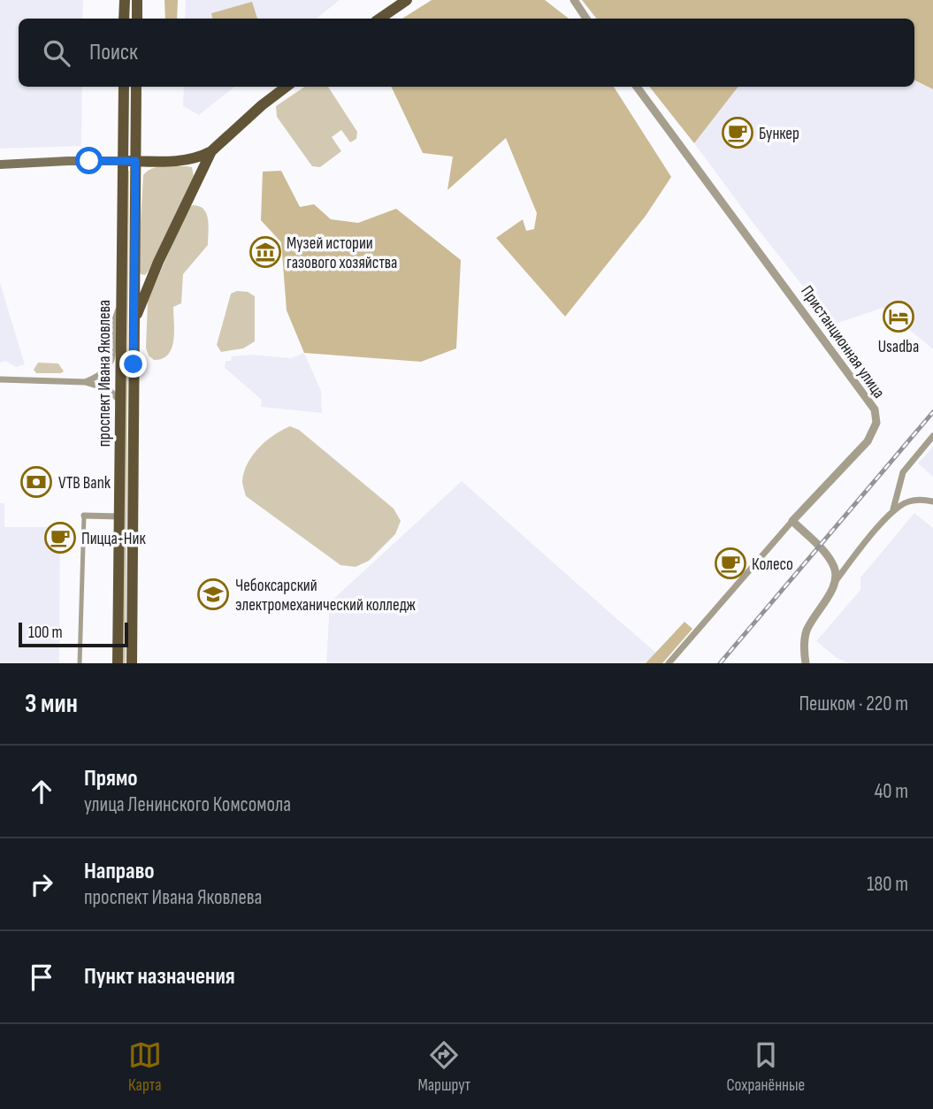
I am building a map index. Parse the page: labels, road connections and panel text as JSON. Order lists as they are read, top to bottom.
{
  "streets": {
    "main road": ["проспект Ивана Яковлева"],
    "street": ["Пристанционная улица"]
  },
  "places": {
    "cafe": ["Бункер", "Пицца-Ник", "Колесо"],
    "museum": ["Музей истории газового хозяйства"],
    "hotel": ["Usadba"],
    "bank": ["VTB Bank"],
    "school or university": ["Чебоксарский электромеханический колледж"]
  },
  "scale_bar": "100 m",
  "page": {
    "search": "Поиск",
    "scale": "100 m",
    "heading": ["3 мин", "Пешком · 220 m"],
    "list": [
      ["Прямо", "улица Ленинского Комсомола", "40 m"],
      ["Направо", "проспект Ивана Яковлева", "180 m"],
      "Пункт назначения"
    ],
    "nav": ["Карта", "Маршрут", "Сохранённые"]
  }
}
